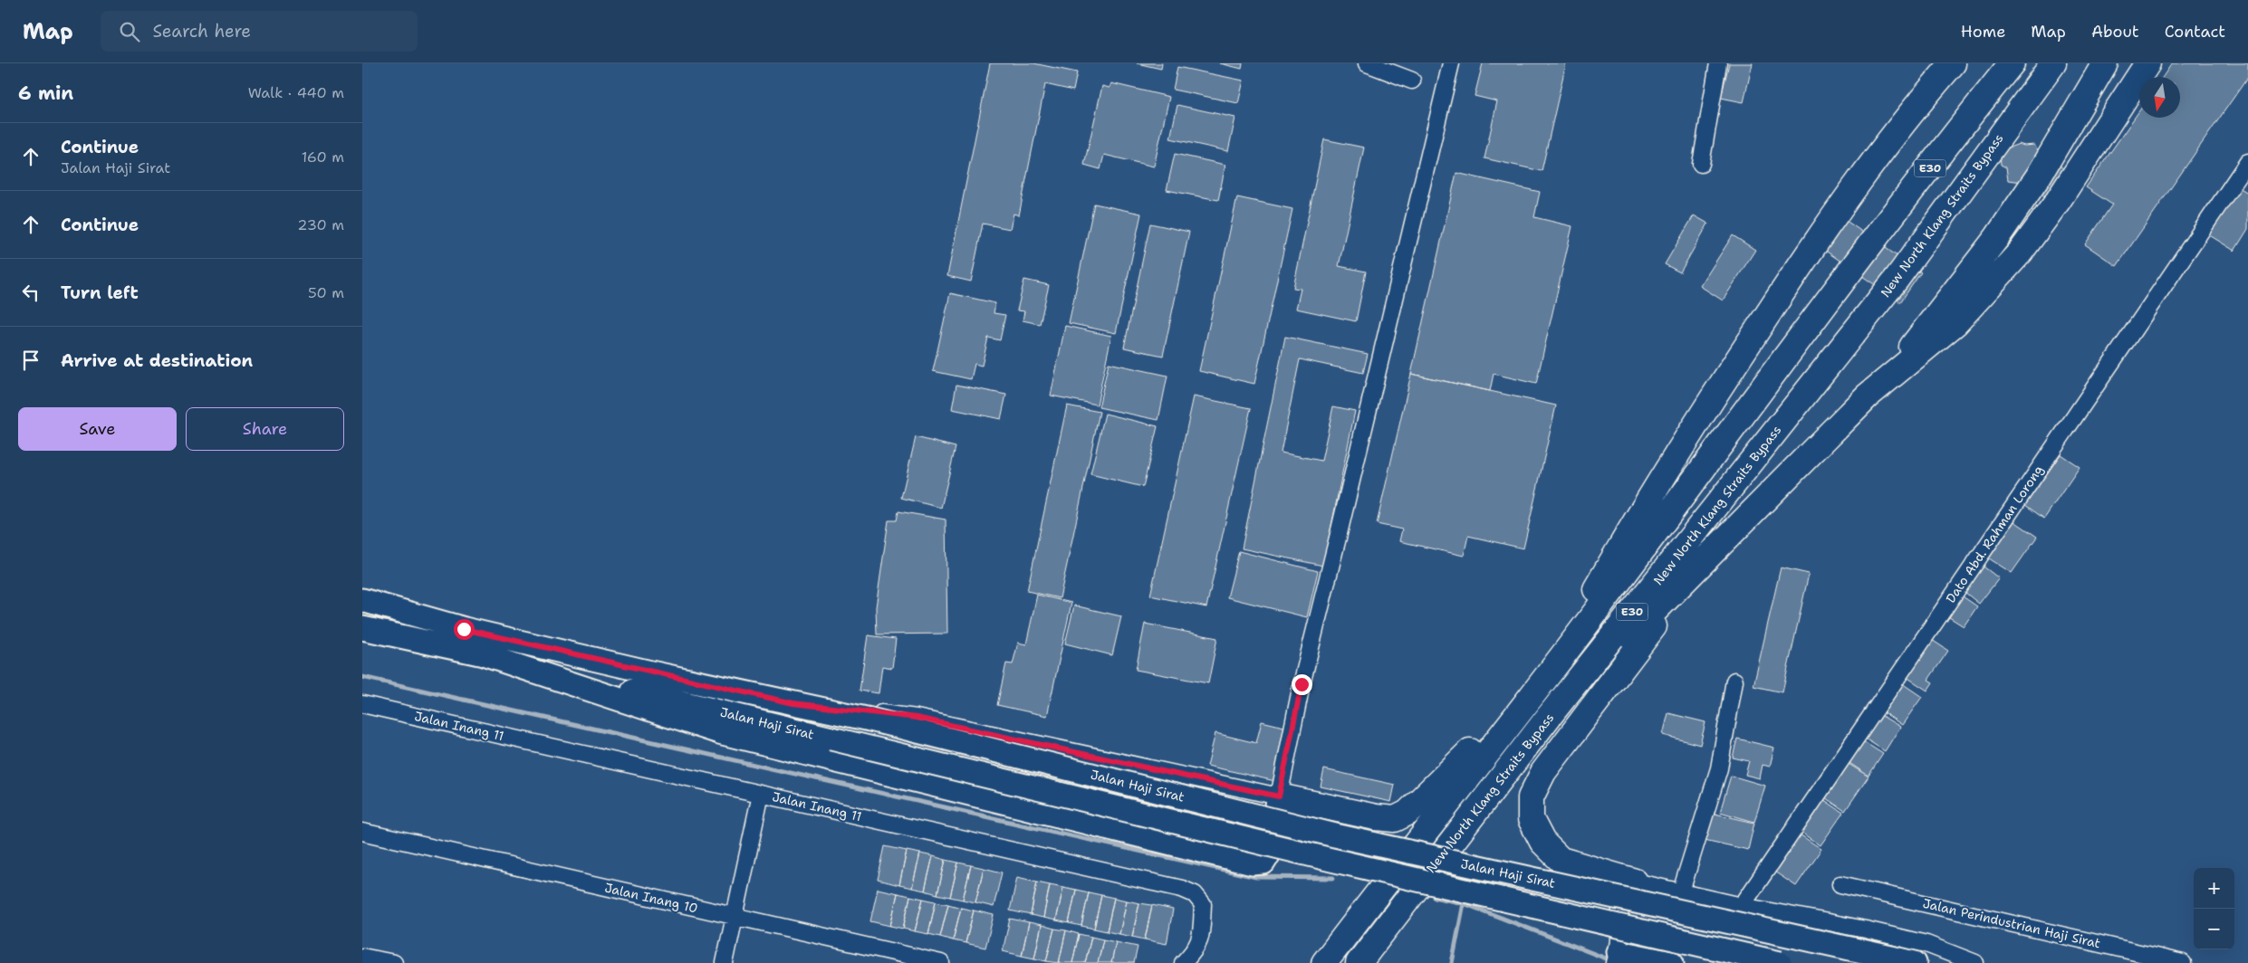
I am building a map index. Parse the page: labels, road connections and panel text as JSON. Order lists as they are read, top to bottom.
{
  "streets": {
    "highway": ["E30", "New North Klang Straits Bypass"],
    "main road": ["Jalan Haji Sirat"],
    "street": [
      "Dato Abd. Rahman Lorong",
      "Jalan Inang 11",
      "Jalan Inang 10",
      "Jalan Perindustrian Haji Sirat"
    ]
  },
  "north": "bottom",
  "page": {
    "header": "Map",
    "search": "Search here",
    "nav": [
      "Home",
      "Map",
      "About",
      "Contact"
    ],
    "heading": ["6 min", "Walk · 440 m"],
    "list": [
      ["Continue", "Jalan Haji Sirat", "160 m"],
      ["Continue", "230 m"],
      ["Turn left", "50 m"],
      "Arrive at destination"
    ],
    "buttons": ["Save", "Share"],
    "map_buttons": ["+", "−"]
  }
}
